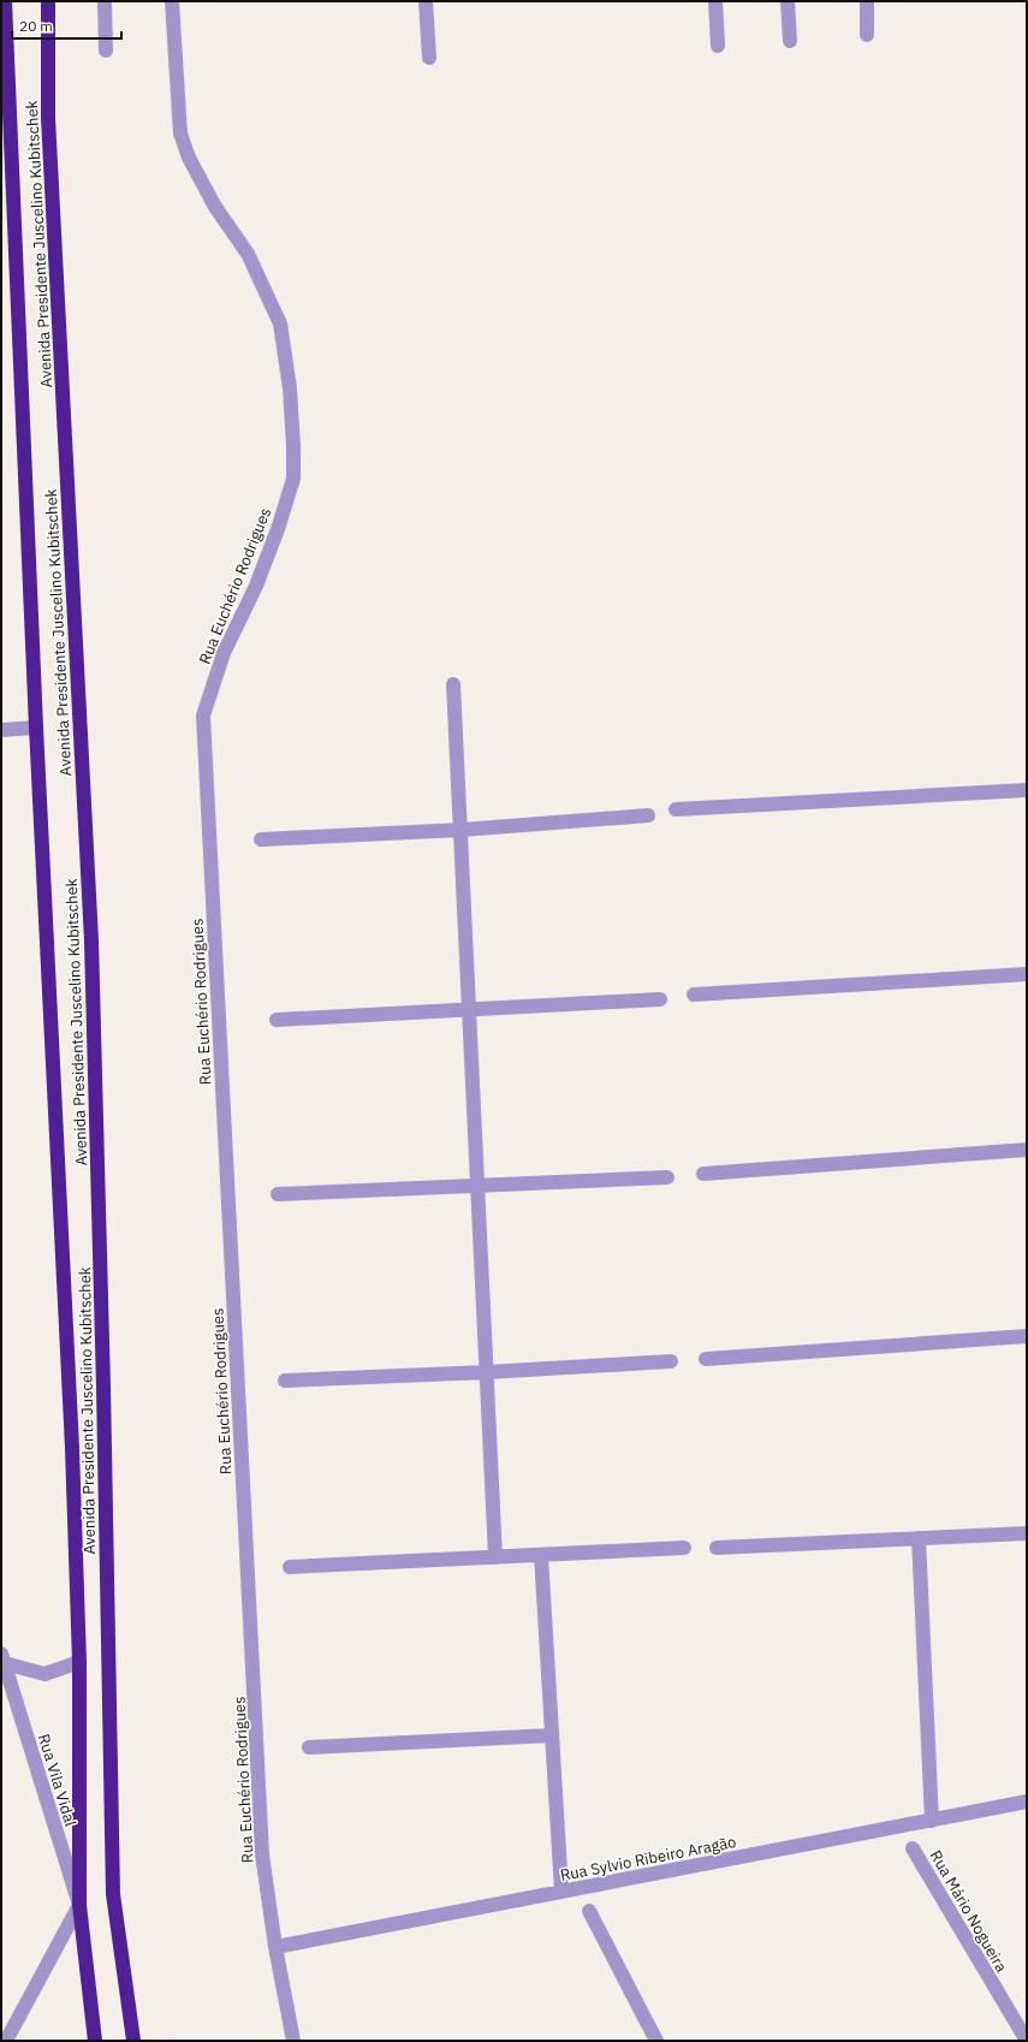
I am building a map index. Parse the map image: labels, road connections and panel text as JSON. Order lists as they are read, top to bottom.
{
  "streets": {
    "highway": ["Avenida Presidente Juscelino Kubitschek"],
    "street": [
      "Rua Euchério Rodrigues",
      "Rua Vila Vidal",
      "Rua Sylvio Ribeiro Aragão",
      "Rua Mário Nogueira"
    ]
  },
  "crossings": [
    ["Avenida Presidente Juscelino Kubitschek", "Rua Vila Vidal"],
    ["Rua Euchério Rodrigues", "Rua Sylvio Ribeiro Aragão"]
  ],
  "scale_bar": "20 m"
}
